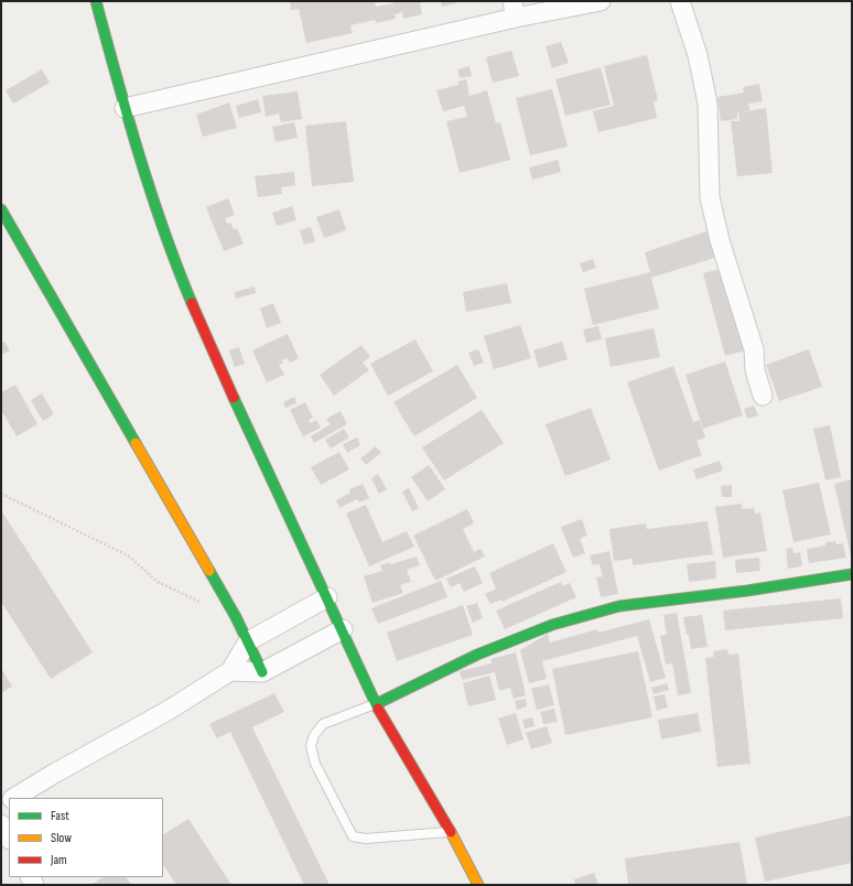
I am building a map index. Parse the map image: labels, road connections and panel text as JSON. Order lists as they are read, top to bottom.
{
  "legend": ["Fast", "Slow", "Jam"]
}
